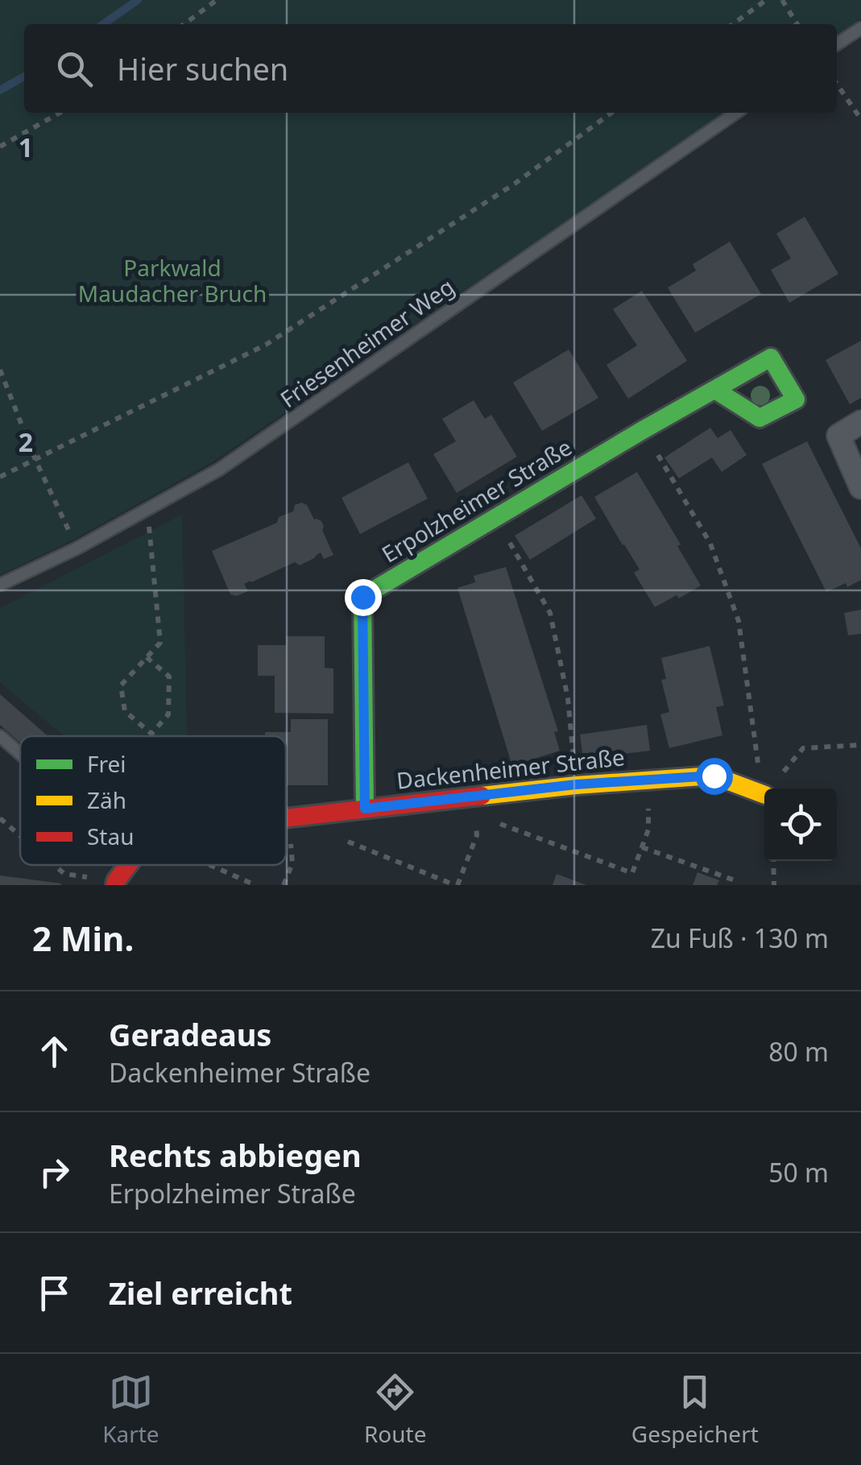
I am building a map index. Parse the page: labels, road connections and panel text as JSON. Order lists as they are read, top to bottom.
{
  "streets": {
    "street": ["Erpolzheimer Straße", "Dackenheimer Straße"],
    "lane": ["Friesenheimer Weg"]
  },
  "crossings": [
    ["Erpolzheimer Straße", "Dackenheimer Straße"]
  ],
  "parks": ["Parkwald Maudacher Bruch"],
  "legend": ["Frei", "Zäh", "Stau"],
  "page": {
    "search": "Hier suchen",
    "heading": ["2 Min.", "Zu Fuß · 130 m"],
    "list": [
      ["Geradeaus", "Dackenheimer Straße", "80 m"],
      ["Rechts abbiegen", "Erpolzheimer Straße", "50 m"],
      "Ziel erreicht"
    ],
    "nav": ["Karte", "Route", "Gespeichert"]
  },
  "grid": {
    "rows": ["1", "2"]
  }
}
